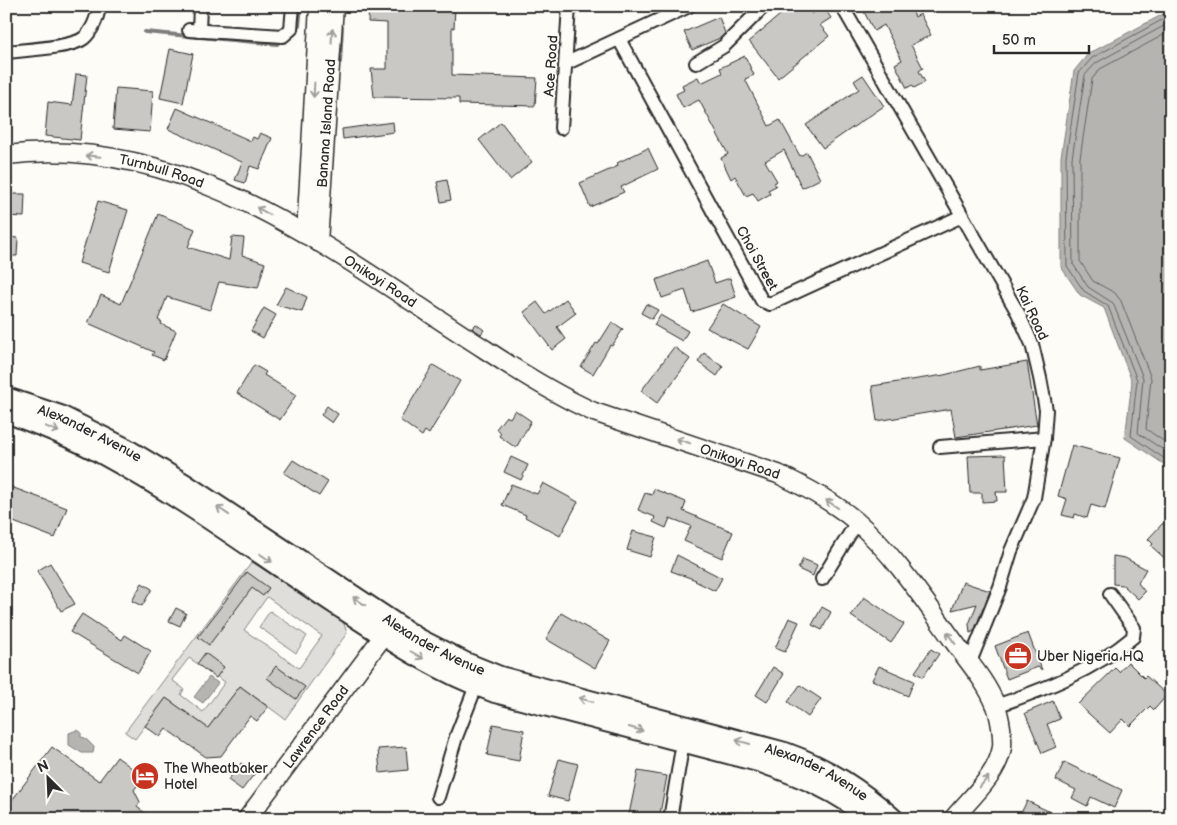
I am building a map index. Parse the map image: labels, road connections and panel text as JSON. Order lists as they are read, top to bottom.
{
  "streets": {
    "main road": ["Alexander Avenue"],
    "street": [
      "Ace Road",
      "Banana Island Road",
      "Turnbull Road",
      "Choi Street",
      "Onikoyi Road",
      "Kai Road",
      "Lawrence Road"
    ]
  },
  "crossings": [
    ["Banana Island Road", "Turnbull Road"],
    ["Banana Island Road", "Onikoyi Road"],
    ["Turnbull Road", "Onikoyi Road"],
    ["Choi Street", "Kai Road"],
    ["Onikoyi Road", "Kai Road"],
    ["Alexander Avenue", "Lawrence Road"]
  ],
  "one_way": ["Turnbull Road", "Onikoyi Road"],
  "places": {
    "office": ["Uber Nigeria HQ"],
    "hotel": ["The Wheatbaker Hotel"]
  },
  "scale_bar": "50 m",
  "north": "top left"
}
